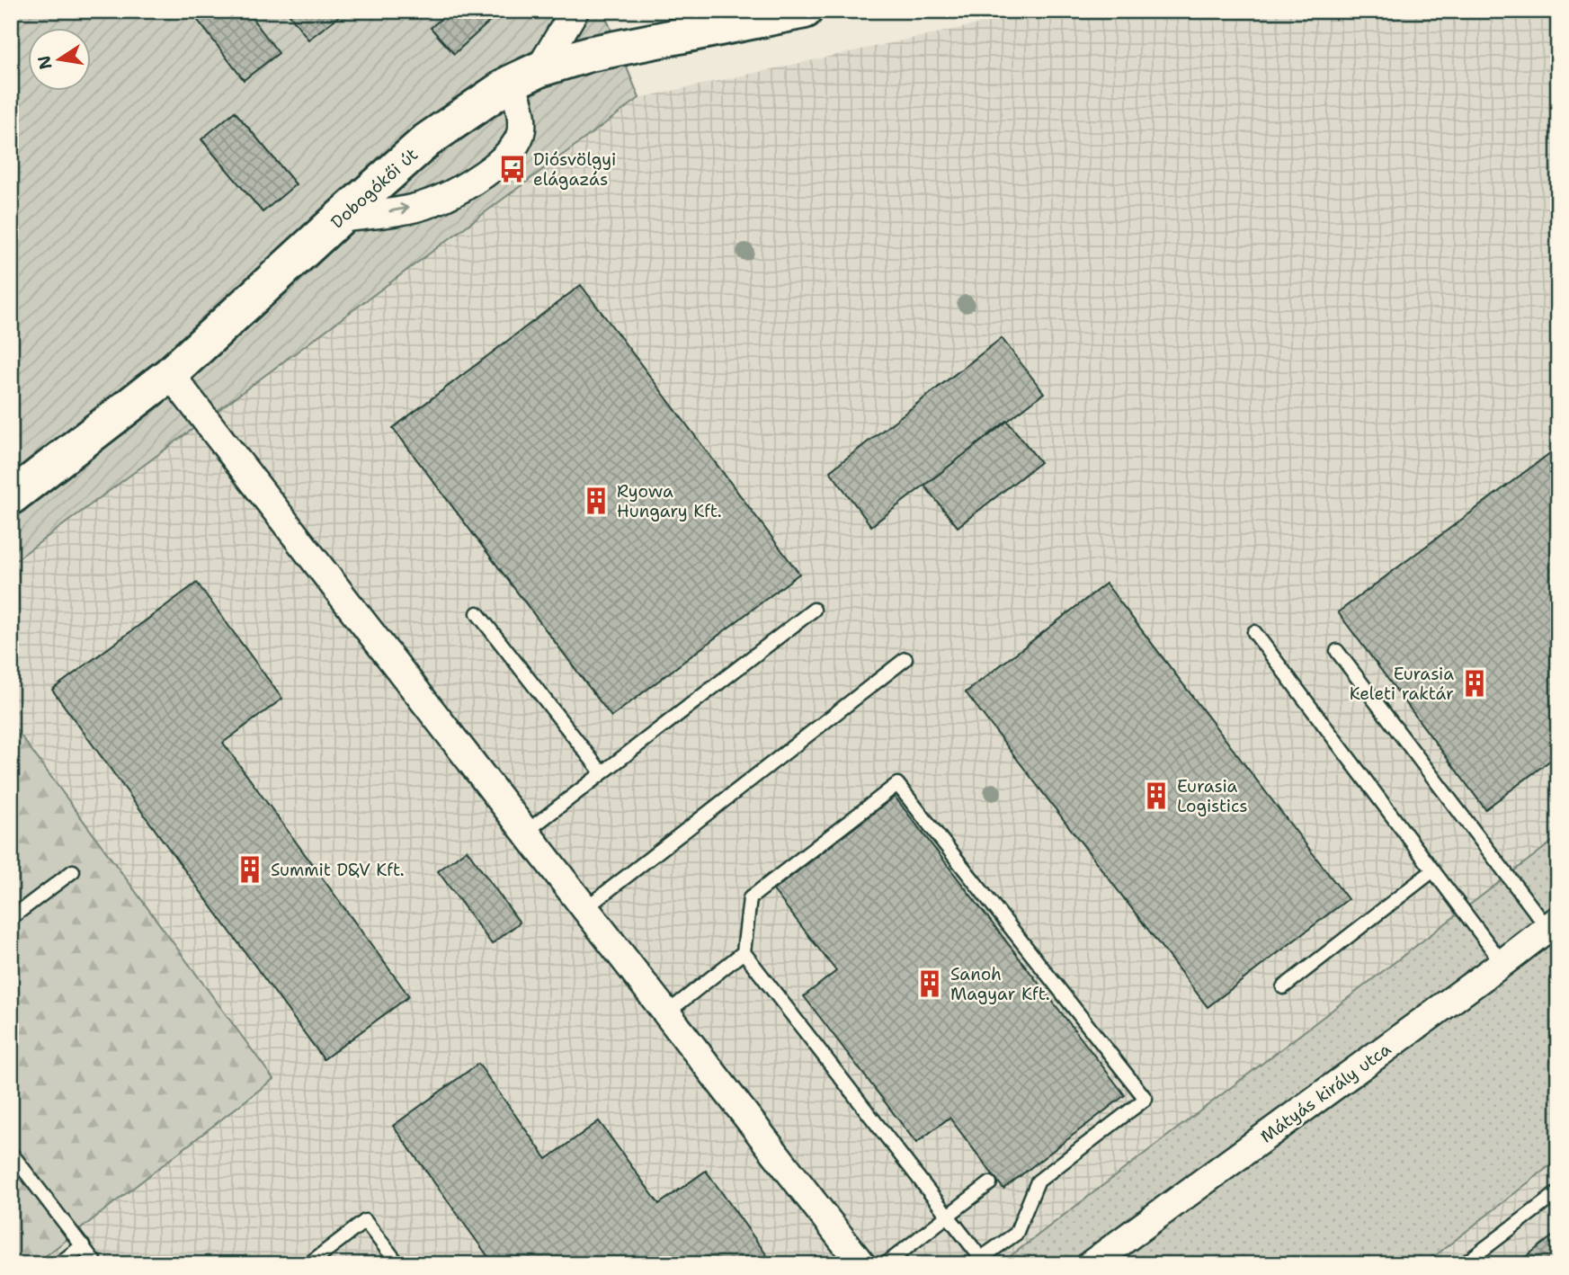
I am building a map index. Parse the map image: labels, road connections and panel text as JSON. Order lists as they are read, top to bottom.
{
  "streets": {
    "main road": ["Dobogókői út"],
    "street": ["Mátyás király utca"]
  },
  "places": {
    "bus stop": ["Diósvölgyi elágazás"],
    "building": [
      "Ryowa Hungary Kft.",
      "Eurasia Keleti raktár",
      "Eurasia Logistics",
      "Summit D&V Kft.",
      "Sanoh Magyar Kft."
    ]
  },
  "north": "left"
}
